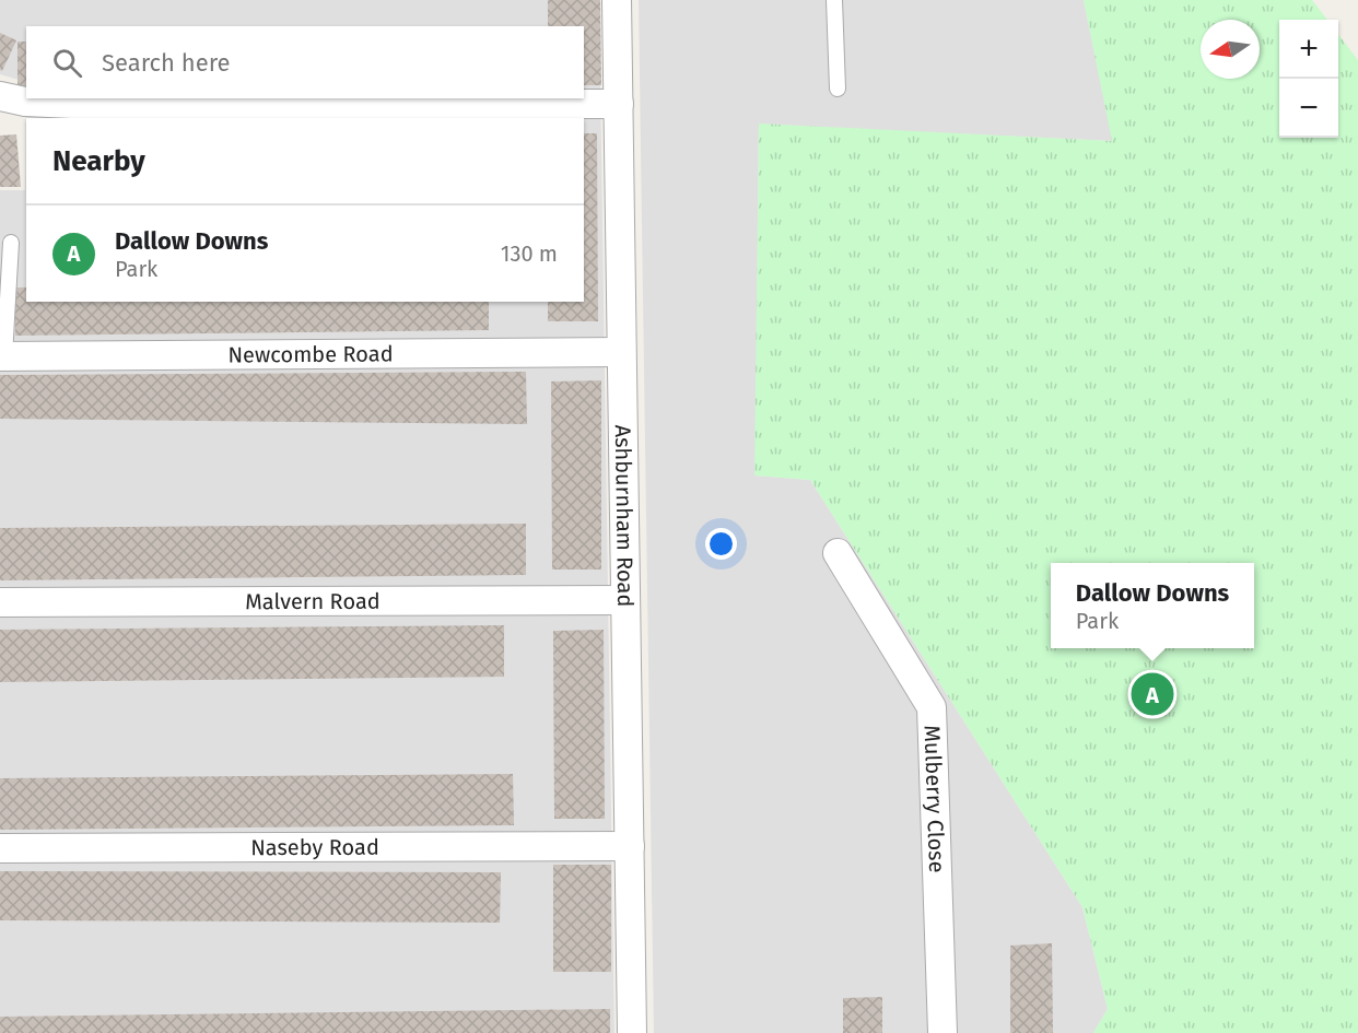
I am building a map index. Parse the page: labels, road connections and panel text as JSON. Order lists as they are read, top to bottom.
{
  "streets": {
    "street": [
      "Newcombe Road",
      "Ashburnham Road",
      "Malvern Road",
      "Mulberry Close",
      "Naseby Road"
    ]
  },
  "crossings": [
    ["Newcombe Road", "Ashburnham Road"],
    ["Ashburnham Road", "Malvern Road"],
    ["Ashburnham Road", "Naseby Road"]
  ],
  "north": "left",
  "page": {
    "map_buttons": ["+", "−"],
    "search": "Search here",
    "heading": "Nearby",
    "list": [
      {
        "mark": "A",
        "name": "Dallow Downs",
        "note": "Park",
        "value": "130 m"
      }
    ],
    "popup": ["Dallow Downs", "Park"],
    "pins": "A"
  }
}
